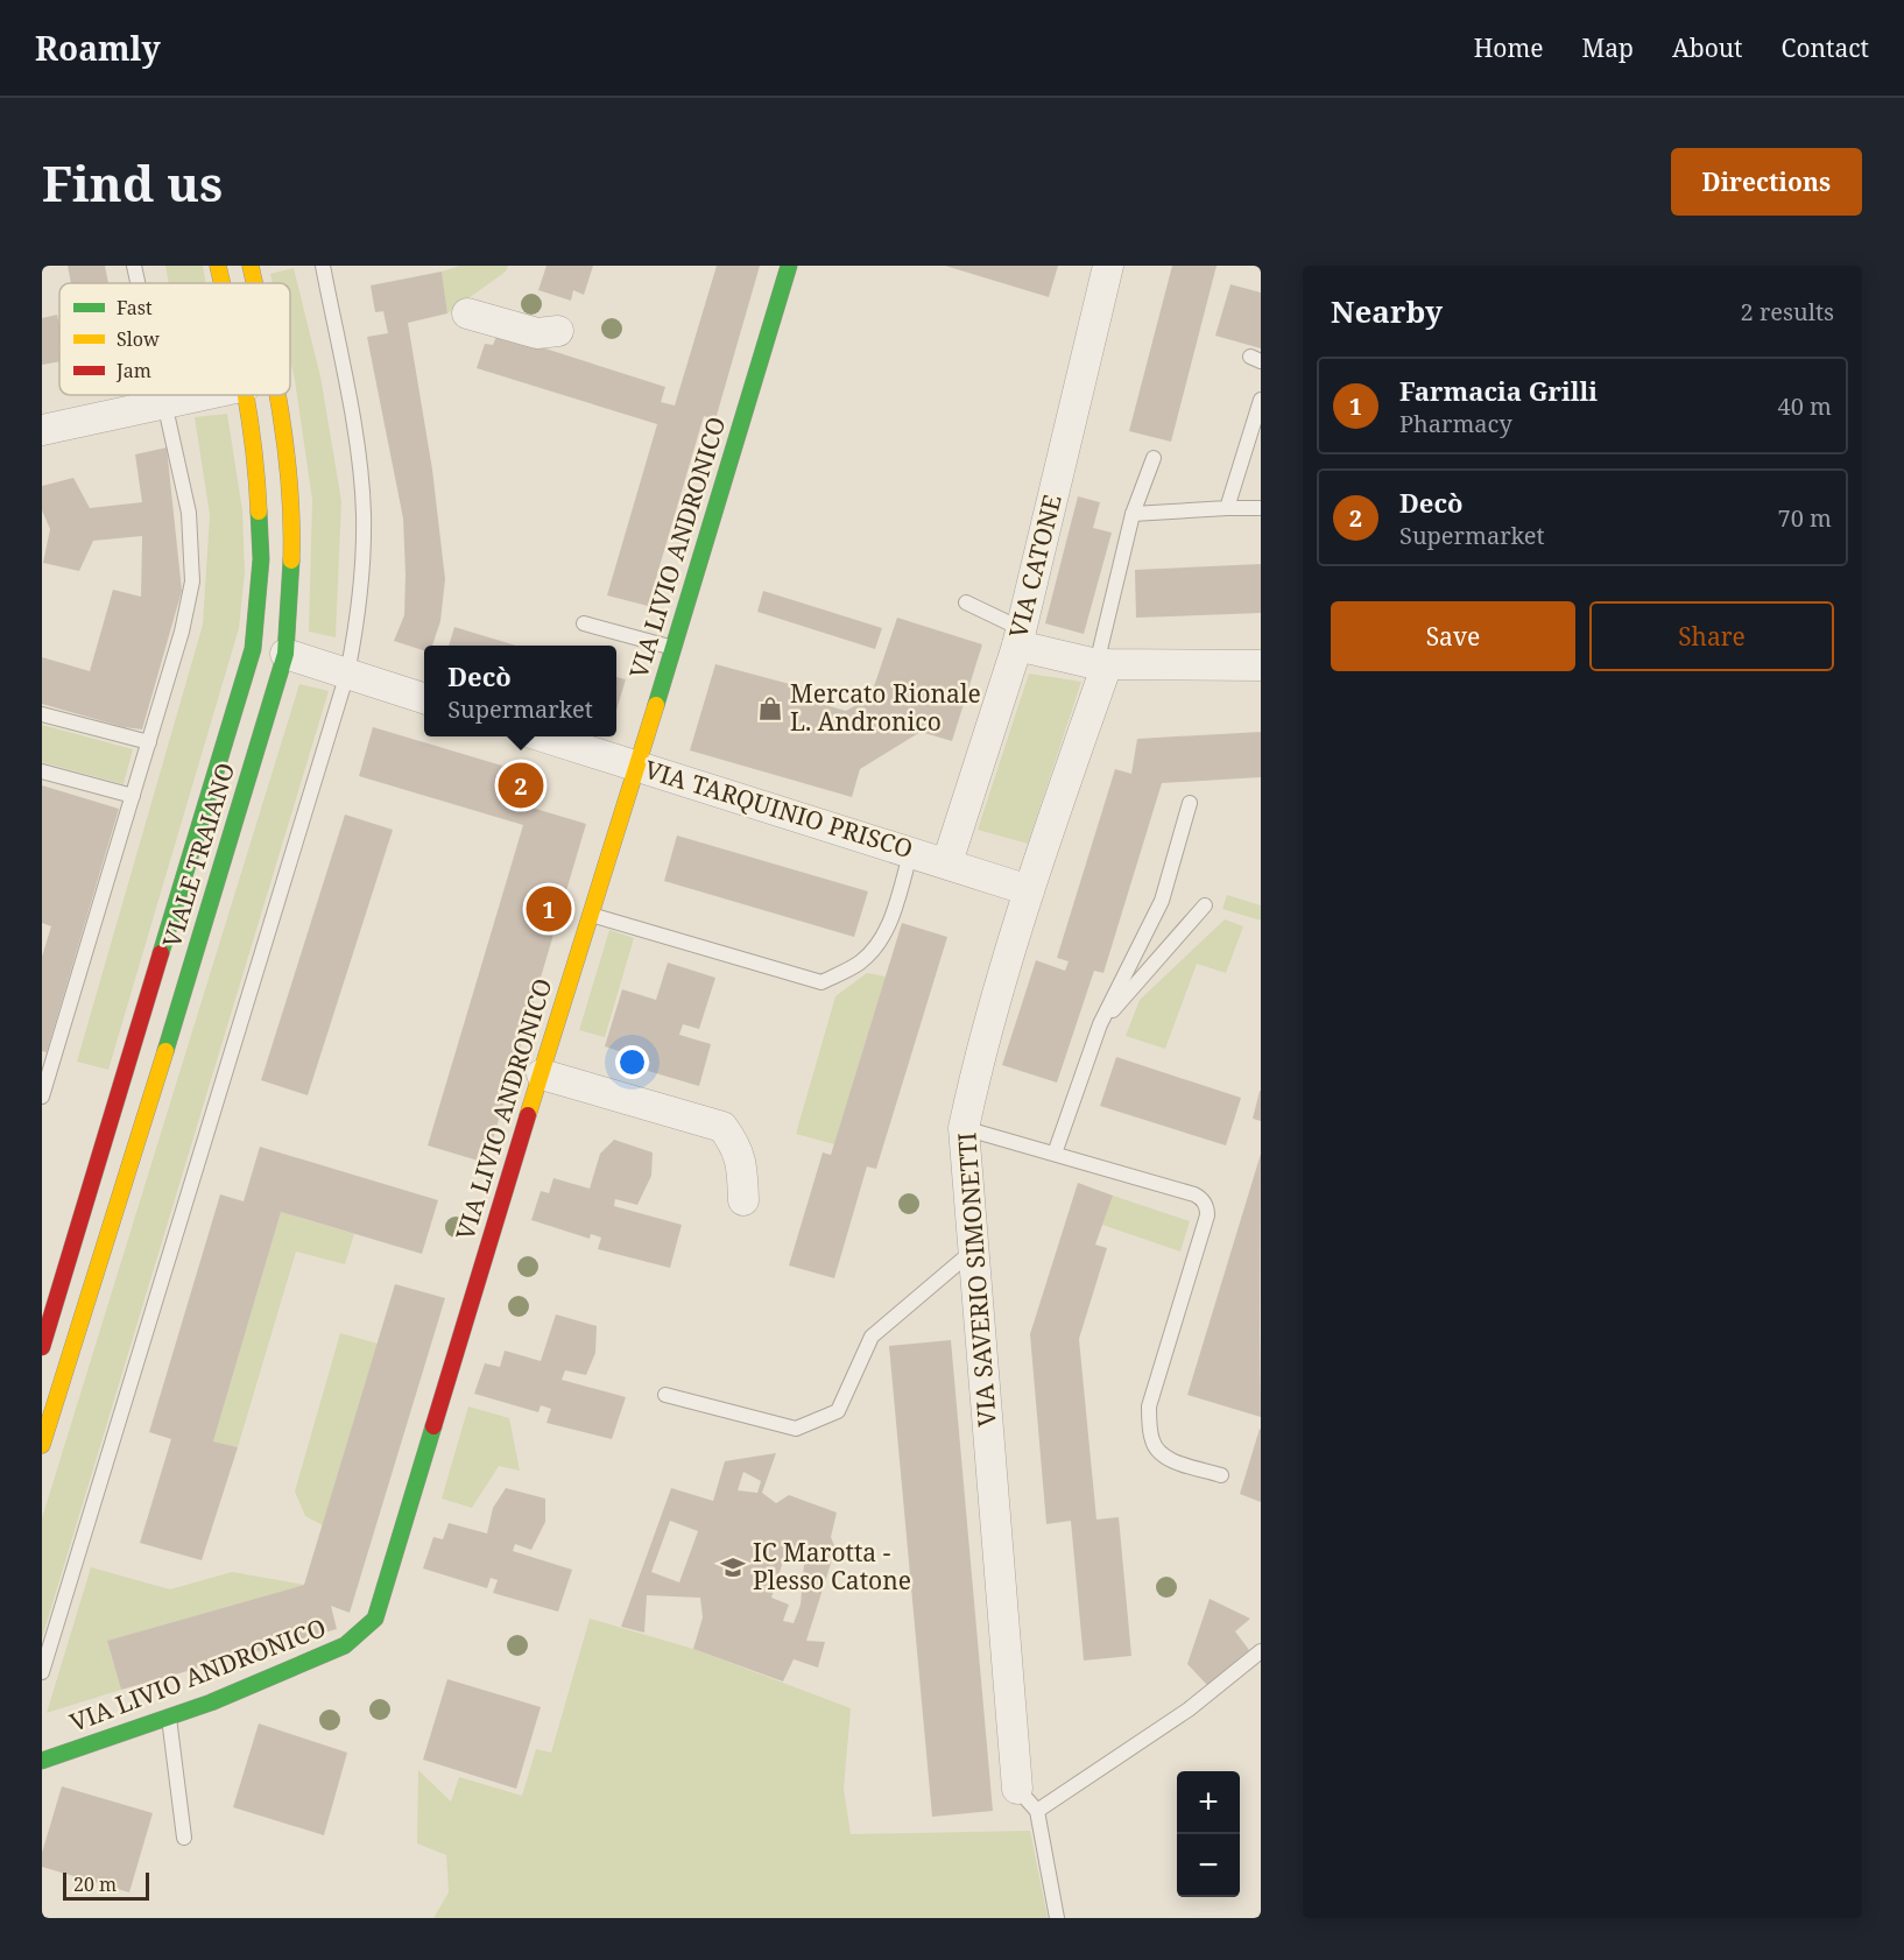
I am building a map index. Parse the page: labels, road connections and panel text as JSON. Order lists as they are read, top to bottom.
{
  "streets": {
    "main road": ["VIA LIVIO ANDRONICO", "VIALE TRAIANO"],
    "street": ["VIA CATONE", "VIA TARQUINIO PRISCO", "VIA SAVERIO SIMONETTI"]
  },
  "crossings": [
    ["VIA LIVIO ANDRONICO", "VIA TARQUINIO PRISCO"],
    ["VIA CATONE", "VIA TARQUINIO PRISCO"],
    ["VIA TARQUINIO PRISCO", "VIA SAVERIO SIMONETTI"]
  ],
  "places": {
    "shop": ["Mercato Rionale L. Andronico"],
    "school or university": ["IC Marotta - Plesso Catone"]
  },
  "legend": ["Fast", "Slow", "Jam"],
  "scale_bar": "20 m",
  "page": {
    "header": "Roamly",
    "nav": [
      "Home",
      "Map",
      "About",
      "Contact"
    ],
    "buttons": [
      "Directions",
      ["Save", "Share"]
    ],
    "title": "Find us",
    "heading": ["Nearby", "2 results"],
    "list": [
      {
        "mark": "1",
        "name": "Farmacia Grilli",
        "note": "Pharmacy",
        "value": "40 m"
      },
      {
        "mark": "2",
        "name": "Decò",
        "note": "Supermarket",
        "value": "70 m"
      }
    ],
    "popup": ["Decò", "Supermarket"],
    "pins": ["2", "1"],
    "map_buttons": ["+", "−"],
    "scale": "20 m"
  }
}
